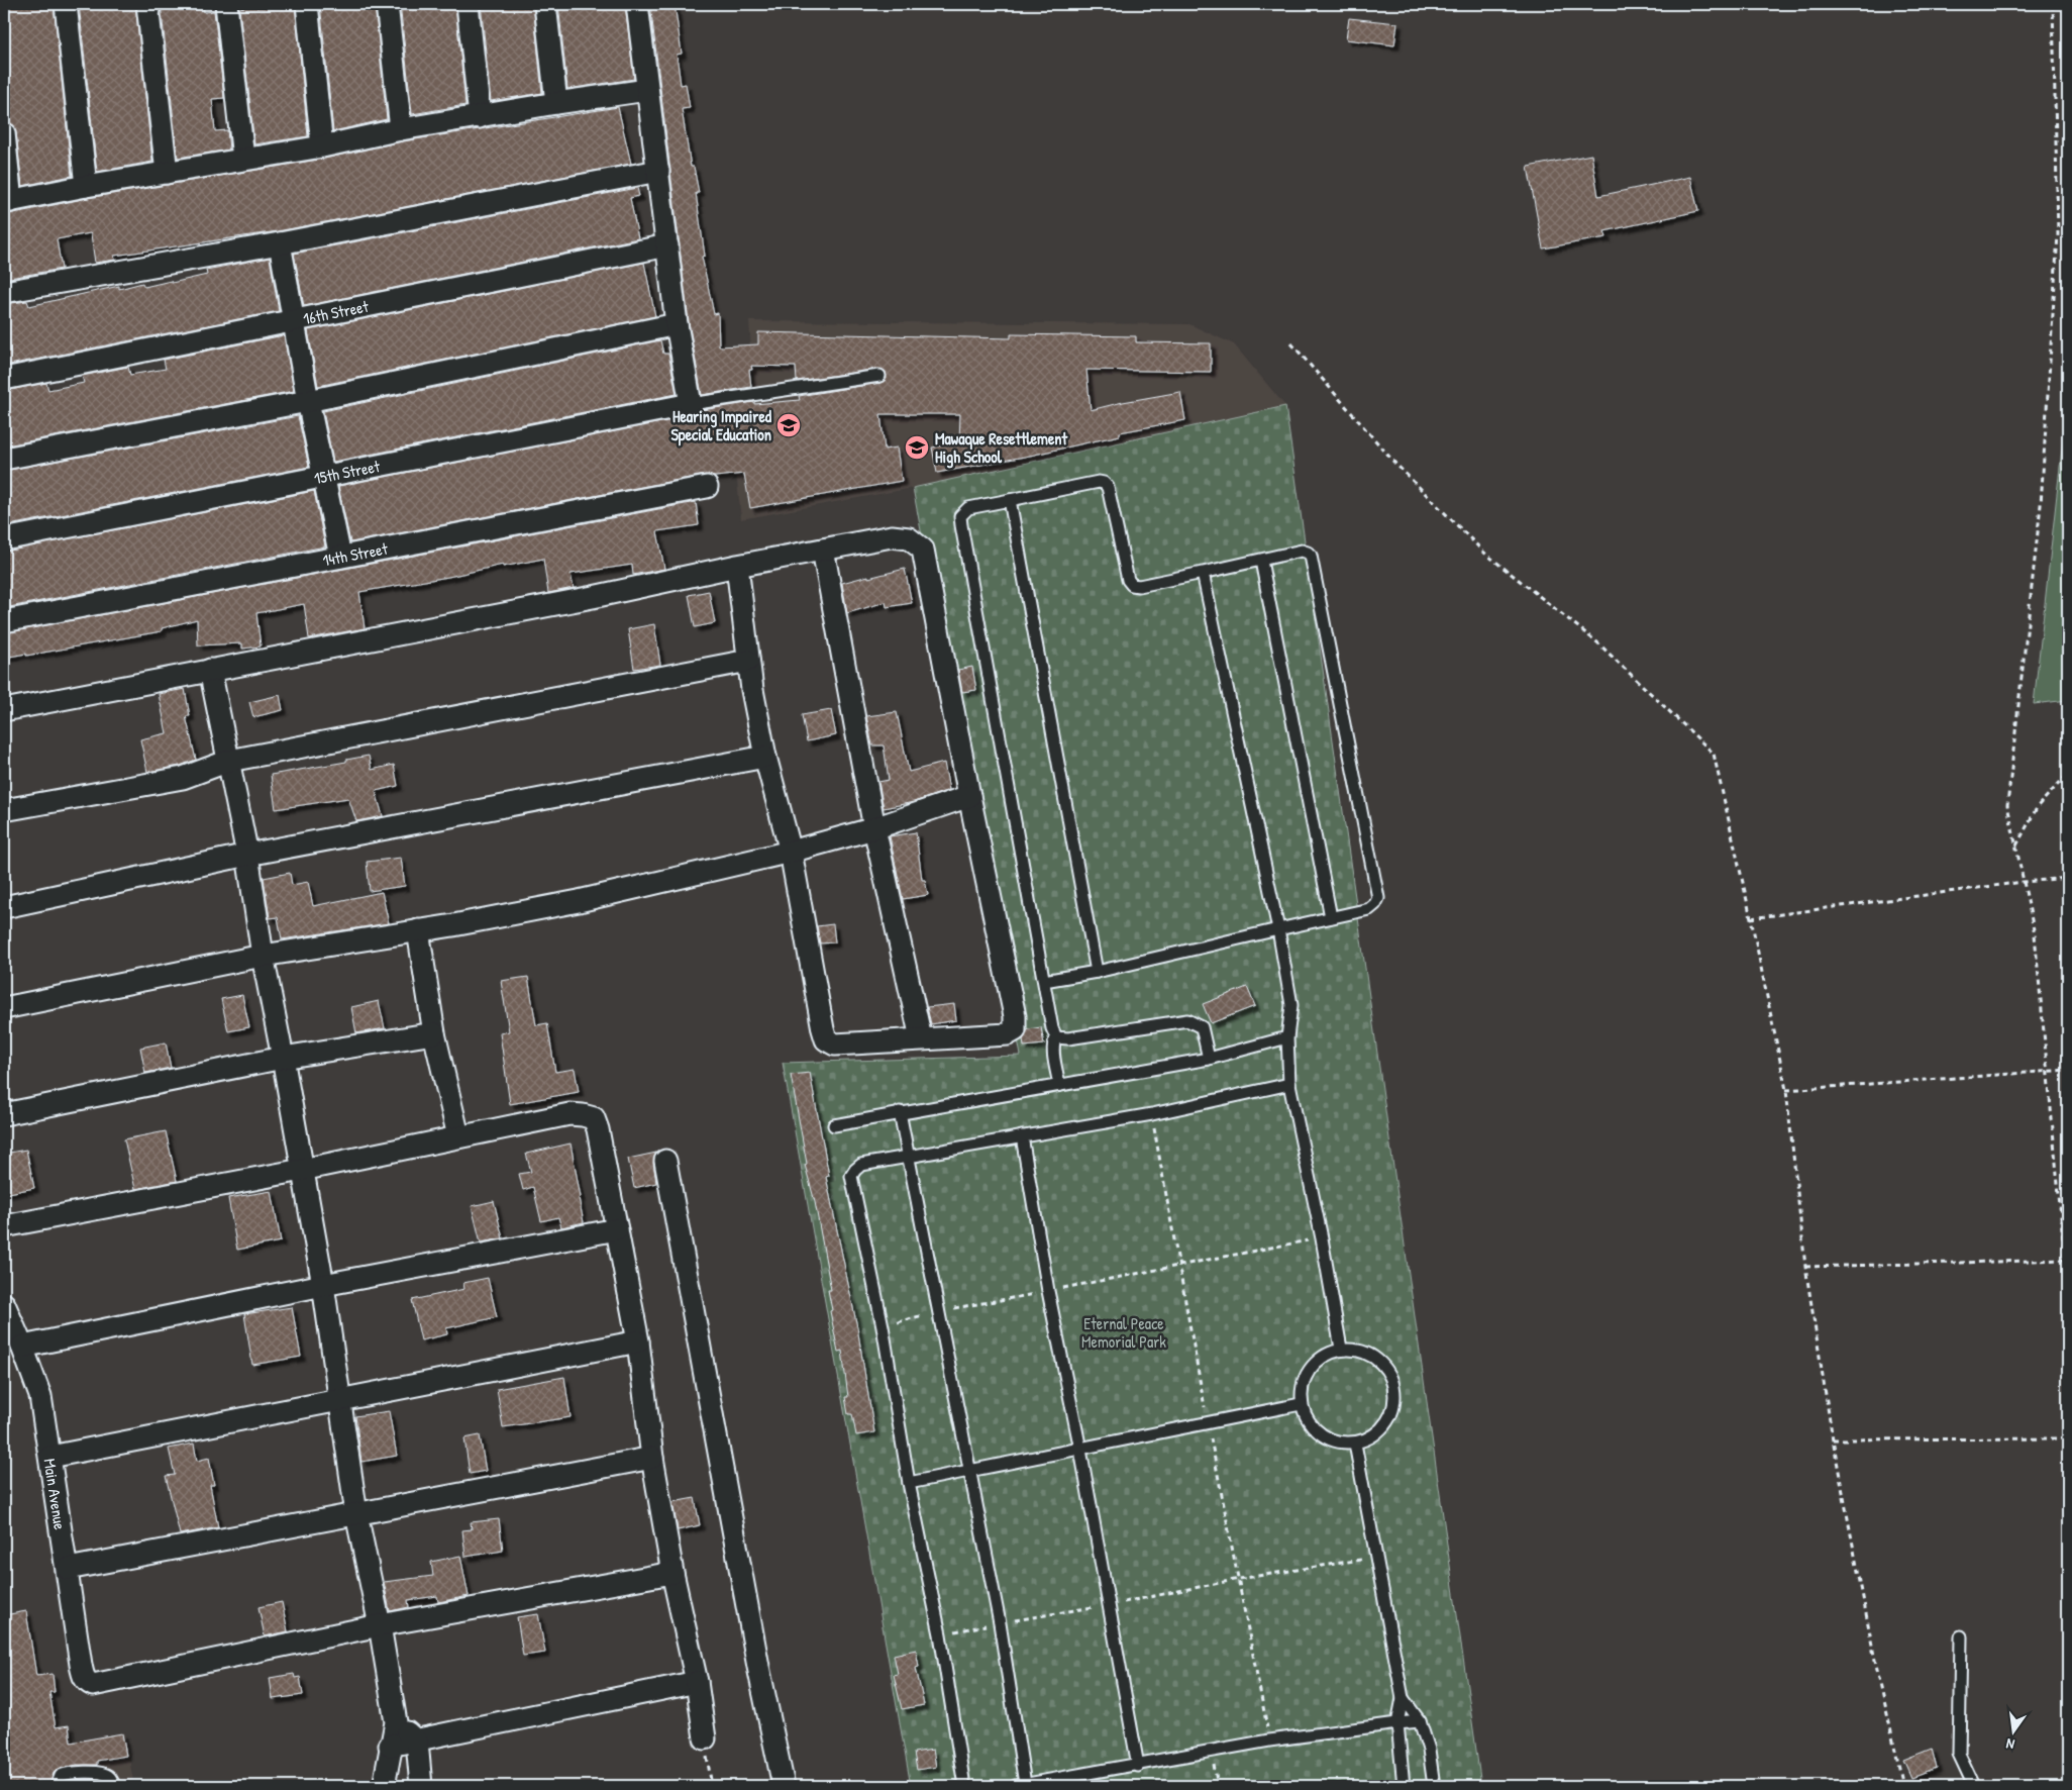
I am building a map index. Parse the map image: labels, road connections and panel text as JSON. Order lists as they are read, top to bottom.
{
  "streets": {
    "street": [
      "16th Street",
      "15th Street",
      "14th Street",
      "Main Avenue"
    ]
  },
  "parks": ["Eternal Peace Memorial Park"],
  "places": {
    "school or university": ["Hearing Impaired Special Education", "Mawaque Resettlement High School"]
  },
  "north": "bottom"
}
